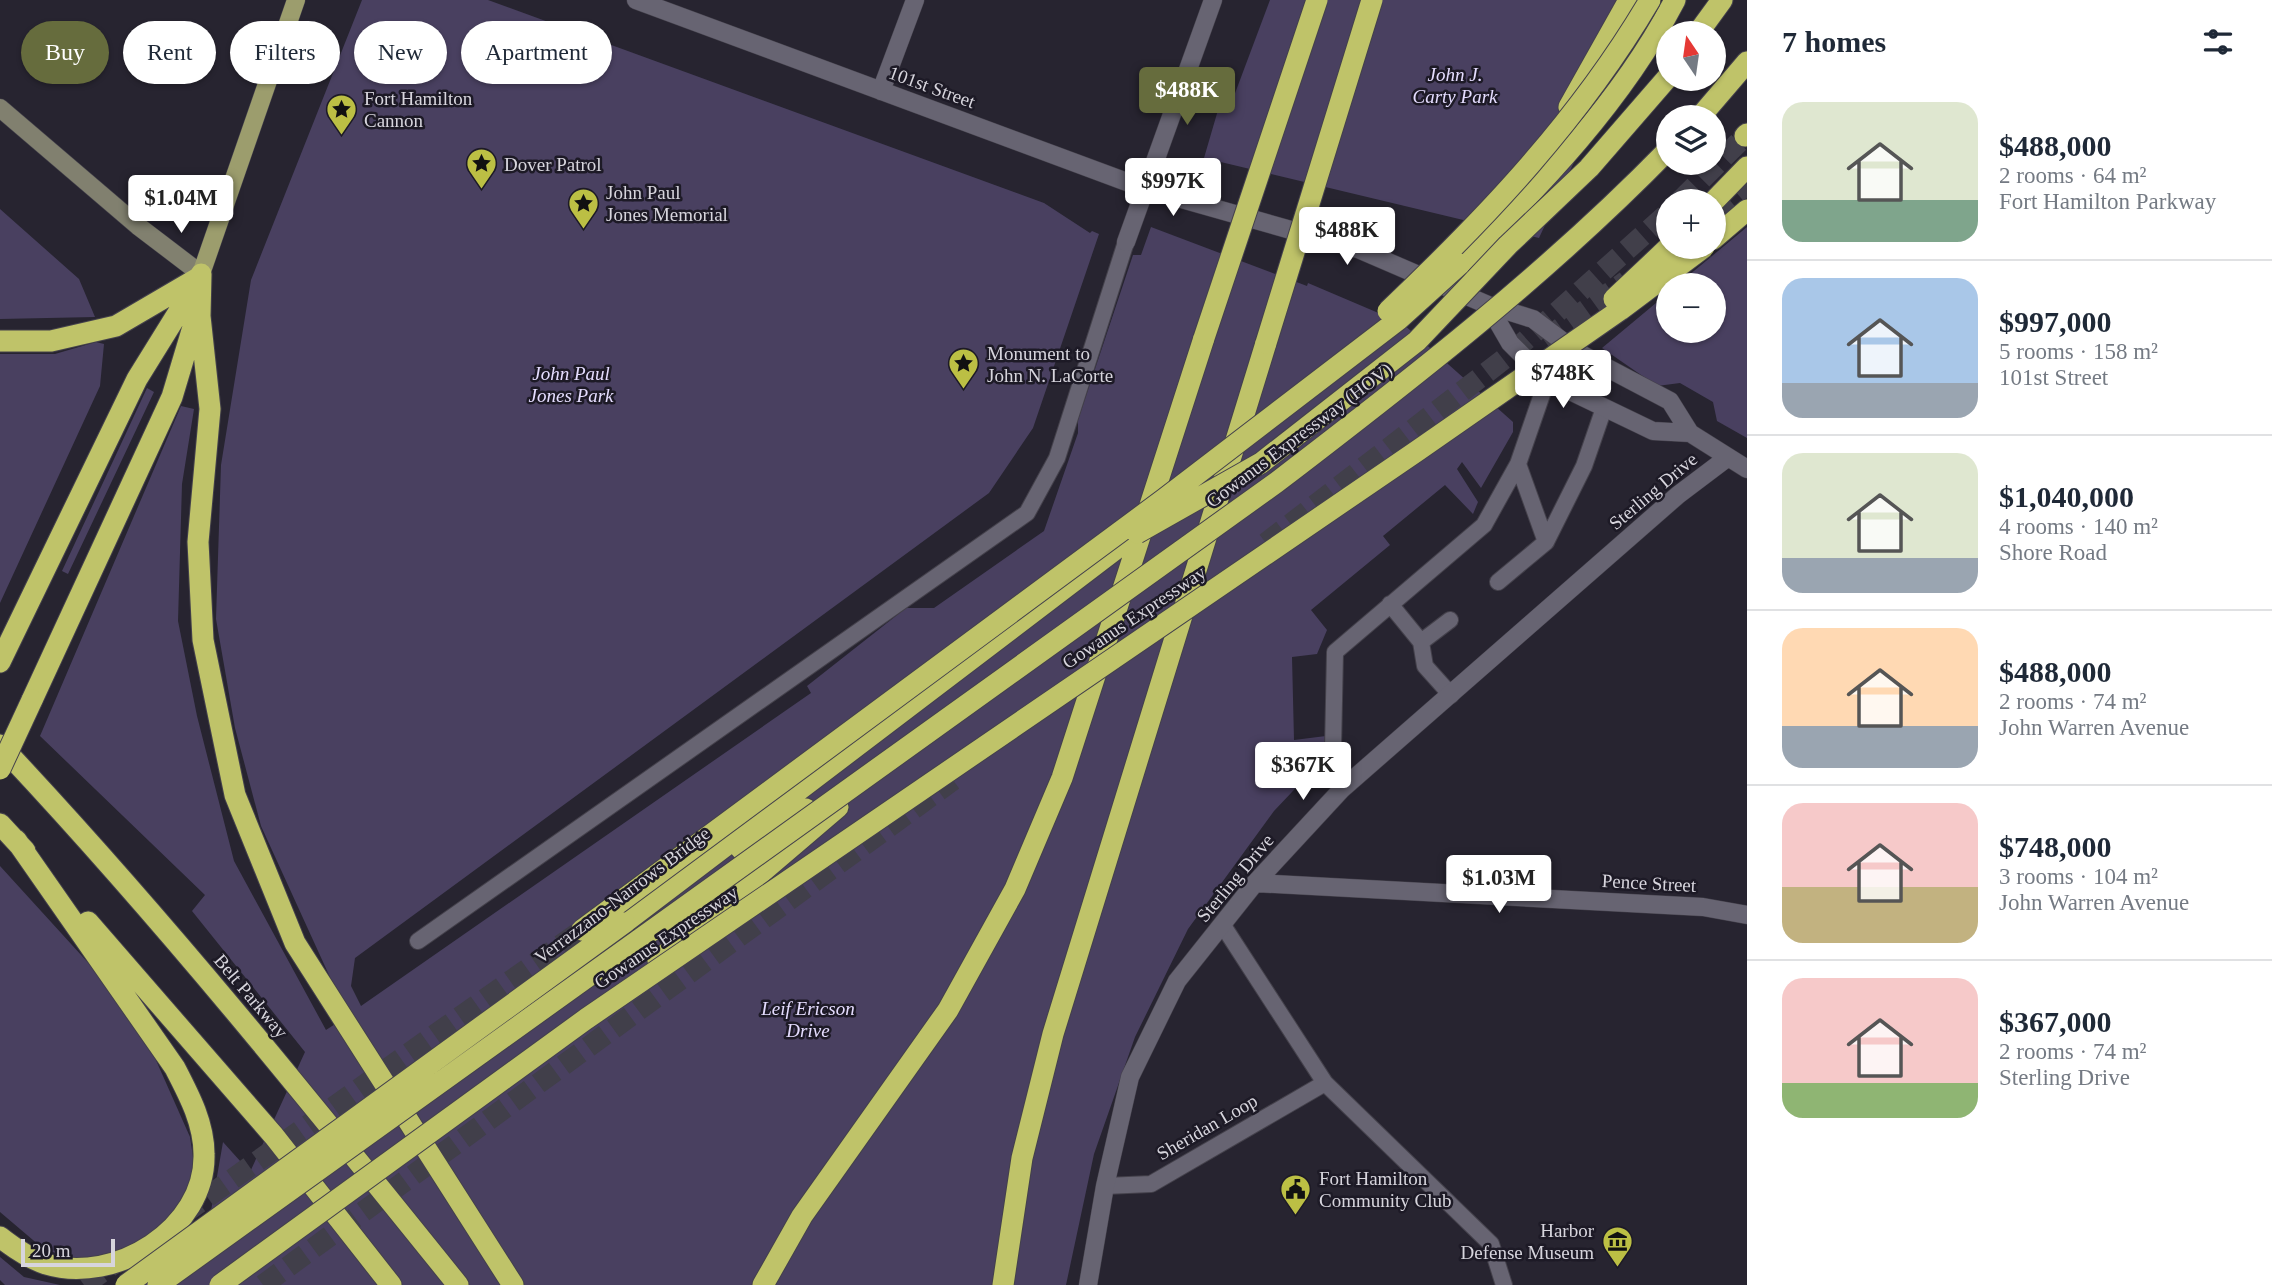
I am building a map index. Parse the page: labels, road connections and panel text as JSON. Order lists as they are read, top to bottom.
{
  "streets": {
    "highway": [
      "Gowanus Expressway (HOV)",
      "Gowanus Expressway",
      "Verrazzano-Narrows Bridge",
      "Belt Parkway"
    ],
    "street": ["101st Street", "Sterling Drive", "Pence Street"],
    "lane": ["Sheridan Loop"]
  },
  "crossings": [
    ["Sterling Drive", "Pence Street"],
    ["Sterling Drive", "Sheridan Loop"]
  ],
  "parks": ["John J. Carty Park", "John Paul Jones Park", "Leif Ericson Drive"],
  "places": {
    "place": [
      "Fort Hamilton Cannon",
      "Dover Patrol",
      "John Paul Jones Memorial",
      "Monument to John N. LaCorte"
    ],
    "public building": ["Fort Hamilton Community Club"],
    "museum": ["Harbor Defense Museum"]
  },
  "scale_bar": "20 m",
  "north": "top",
  "page": {
    "heading": "7 homes",
    "map_buttons": ["+", "−"],
    "chip": [
      "Buy",
      "Rent",
      "Filters",
      "New",
      "Apartment"
    ],
    "price": [
      "$488K",
      "$997K",
      "$1.04M",
      "$488K",
      "$748K",
      "$367K",
      "$1.03M"
    ],
    "list": [
      {
        "name": "$488,000",
        "note": "2 rooms · 64 m² · Fort Hamilton Parkway"
      },
      {
        "name": "$997,000",
        "note": "5 rooms · 158 m² · 101st Street"
      },
      {
        "name": "$1,040,000",
        "note": "4 rooms · 140 m² · Shore Road"
      },
      {
        "name": "$488,000",
        "note": "2 rooms · 74 m² · John Warren Avenue"
      },
      {
        "name": "$748,000",
        "note": "3 rooms · 104 m² · John Warren Avenue"
      },
      {
        "name": "$367,000",
        "note": "2 rooms · 74 m² · Sterling Drive"
      }
    ],
    "scale": "20 m"
  }
}
